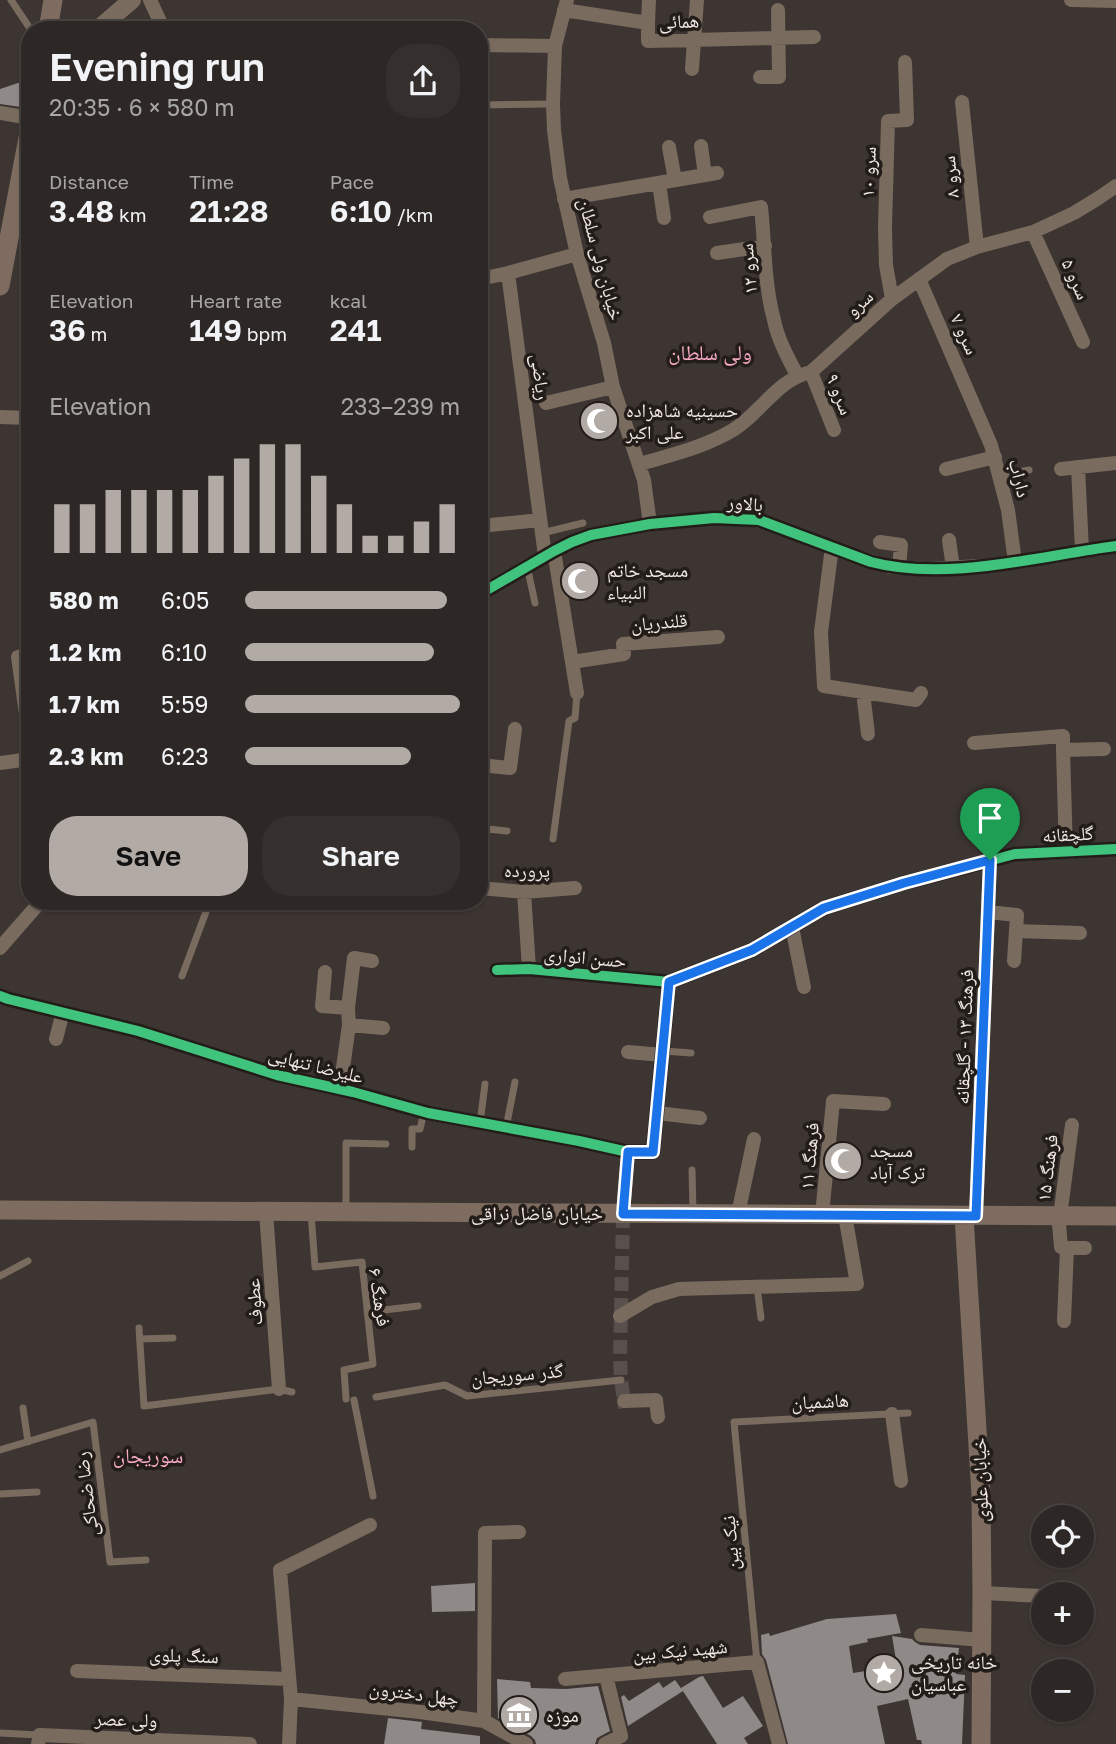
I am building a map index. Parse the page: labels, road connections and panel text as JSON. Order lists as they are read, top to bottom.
{
  "streets": {
    "main road": ["خیابان فاضل نراقی", "خیابان علوی"],
    "street": [
      "همائی",
      "سرو ۱۰",
      "سرو ۸",
      "خیابان ولی سلطان",
      "سرو ۱۲",
      "سرو ۵",
      "سرو",
      "سرو ۷",
      "ریاضی",
      "سرو ۹",
      "داراب",
      "بالاور",
      "قلندریان",
      "گلچقانه",
      "پرورده",
      "حسن انواری",
      "فرهنگ ۱۳ - گلچقانه",
      "علیرضا تنهایی",
      "فرهنگ ۱۱",
      "فرهنگ ۱۵",
      "عطوف",
      "شهید نیک بین",
      "سنگ پلوی",
      "چهل دخترون",
      "ولی عصر"
    ],
    "lane": [
      "فرهنگ ۶",
      "گذر سوریجان",
      "هاشمیان",
      "رضا ضحاکی",
      "نیک بین"
    ]
  },
  "crossings": [
    ["همائی", "خیابان ولی سلطان"],
    ["سرو ۱۰", "سرو"],
    ["سرو ۸", "سرو"],
    ["خیابان ولی سلطان", "سرو"],
    ["خیابان ولی سلطان", "بالاور"],
    ["سرو ۱۲", "سرو"],
    ["سرو ۱۲", "سرو ۹"],
    ["سرو ۵", "سرو"],
    ["سرو", "سرو ۷"],
    ["سرو", "سرو ۹"],
    ["سرو ۷", "داراب"],
    ["ریاضی", "قلندریان"],
    ["گلچقانه", "حسن انواری"],
    ["گلچقانه", "فرهنگ ۱۳ - گلچقانه"],
    ["فرهنگ ۱۳ - گلچقانه", "خیابان فاضل نراقی"],
    ["فرهنگ ۱۳ - گلچقانه", "خیابان علوی"],
    ["فرهنگ ۱۱", "خیابان فاضل نراقی"],
    ["فرهنگ ۱۵", "خیابان فاضل نراقی"],
    ["خیابان فاضل نراقی", "فرهنگ ۶"],
    ["خیابان فاضل نراقی", "عطوف"],
    ["خیابان فاضل نراقی", "خیابان علوی"],
    ["هاشمیان", "نیک بین"],
    ["نیک بین", "شهید نیک بین"]
  ],
  "districts": ["ولی سلطان", "سوریجان"],
  "places": {
    "mosque": ["حسینیه شاهزاده علی اکبر", "مسجد خاتم النبیاء", "مسجد ترک آباد"],
    "place": ["خانه تاریخی عباسیان"],
    "museum": ["موزه"]
  },
  "page": {
    "heading": ["Evening run", "20:35 · 6 × 580 m"],
    "stats": [
      ["Distance", "3.48 km"],
      ["Time", "21:28"],
      ["Pace", "6:10 /km"],
      ["Elevation", "36 m"],
      ["Heart rate", "149 bpm"],
      ["kcal", "241"]
    ],
    "chart": ["Elevation", "233–239 m"],
    "list": [
      {
        "name": "580 m",
        "note": "6:05"
      },
      {
        "name": "1.2 km",
        "note": "6:10"
      },
      {
        "name": "1.7 km",
        "note": "5:59"
      },
      {
        "name": "2.3 km",
        "note": "6:23"
      }
    ],
    "buttons": ["Save", "Share"],
    "map_buttons": ["+", "−"]
  }
}
